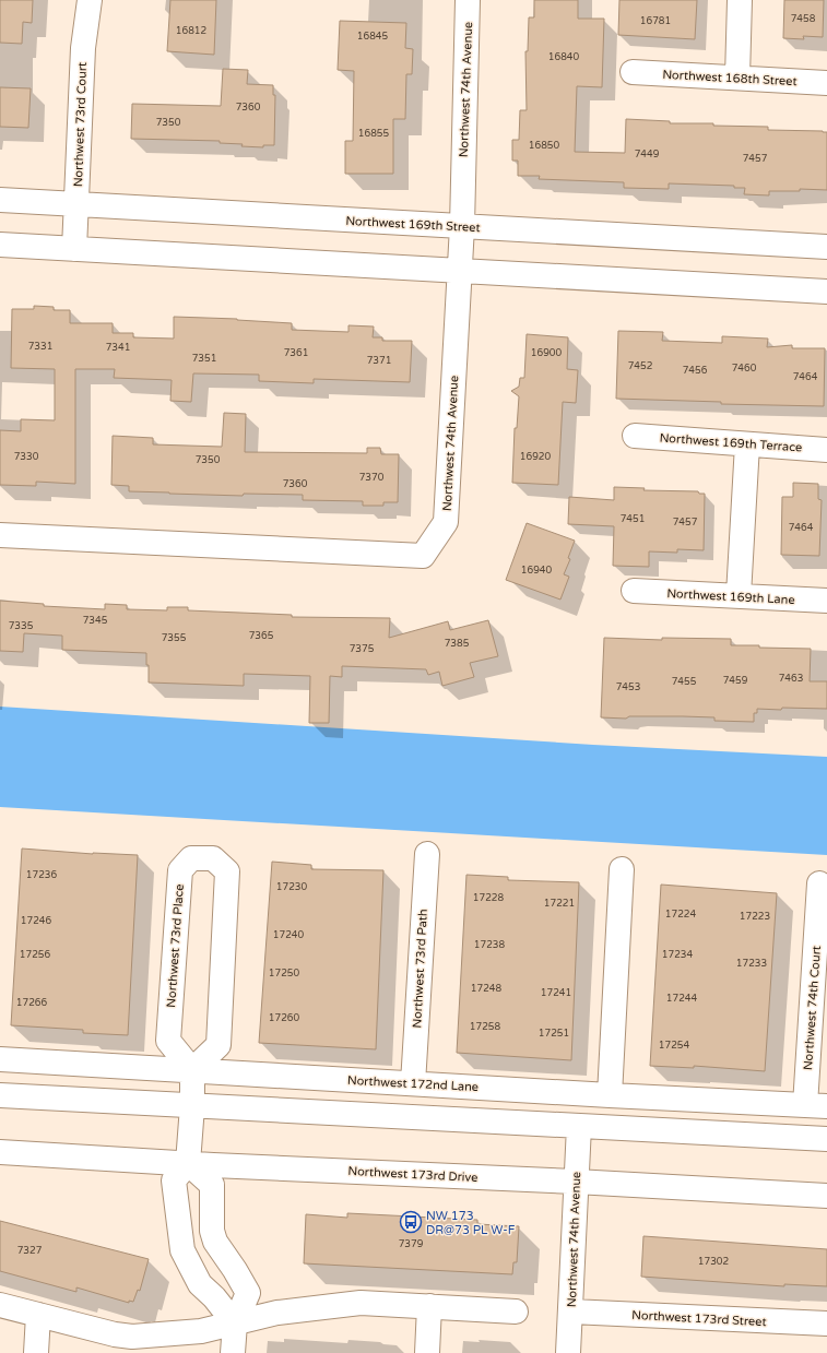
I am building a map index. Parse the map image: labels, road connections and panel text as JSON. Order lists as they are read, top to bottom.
{
  "streets": {
    "street": [
      "Northwest 168th Street",
      "Northwest 74th Avenue",
      "Northwest 73rd Court",
      "Northwest 169th Street",
      "Northwest 169th Terrace",
      "Northwest 169th Lane",
      "Northwest 73rd Place",
      "Northwest 73rd Path",
      "Northwest 74th Court",
      "Northwest 172nd Lane",
      "Northwest 173rd Drive",
      "Northwest 173rd Street"
    ]
  },
  "crossings": [
    ["Northwest 74th Avenue", "Northwest 169th Street"],
    ["Northwest 74th Avenue", "Northwest 173rd Drive"],
    ["Northwest 74th Avenue", "Northwest 173rd Street"],
    ["Northwest 73rd Court", "Northwest 169th Street"],
    ["Northwest 73rd Place", "Northwest 172nd Lane"],
    ["Northwest 73rd Path", "Northwest 172nd Lane"],
    ["Northwest 74th Court", "Northwest 172nd Lane"]
  ],
  "places": {
    "bus stop": ["NW 173 DR@73 PL W-F"]
  },
  "house_numbers": [
    "7458",
    "16781",
    "16812",
    "16845",
    "16840",
    "7360",
    "7350",
    "16855",
    "16850",
    "7449",
    "7457",
    "7331",
    "7341",
    "7361",
    "16900",
    "7351",
    "7371",
    "7452",
    "7460",
    "7456",
    "7464",
    "7330",
    "16920",
    "7350",
    "7370",
    "7360",
    "7451",
    "7457",
    "7464",
    "16940",
    "7345",
    "7335",
    "7365",
    "7355",
    "7385",
    "7375",
    "7463",
    "7459",
    "7455",
    "7453",
    "17236",
    "17230",
    "17228",
    "17221",
    "17224",
    "17223",
    "17246",
    "17240",
    "17238",
    "17256",
    "17234",
    "17233",
    "17250",
    "17248",
    "17241",
    "17244",
    "17266",
    "17260",
    "17258",
    "17251",
    "17254",
    "7379",
    "7327",
    "17302"
  ]
}
